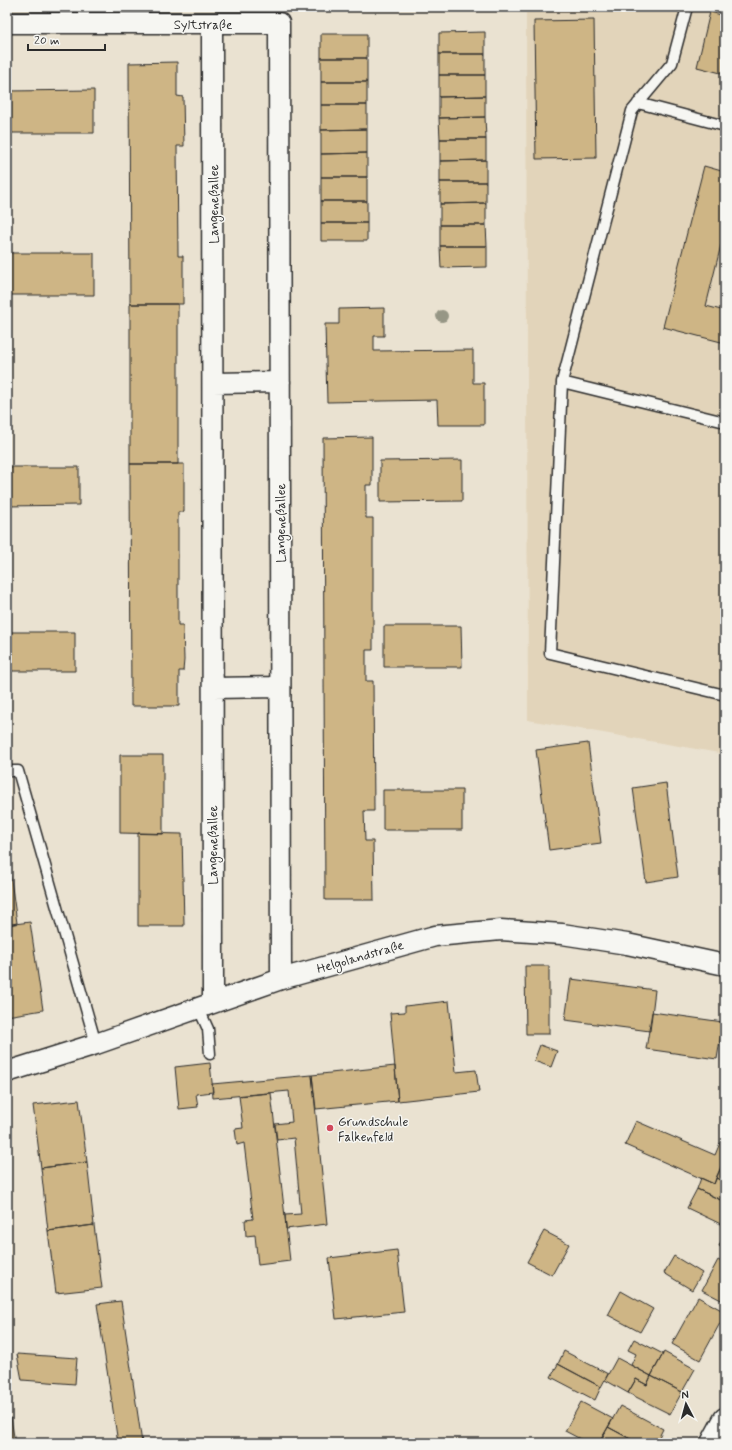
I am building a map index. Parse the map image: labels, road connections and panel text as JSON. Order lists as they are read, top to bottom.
{
  "streets": {
    "street": ["Syltstraße", "Langeneßallee", "Helgolandstraße"]
  },
  "crossings": [
    ["Syltstraße", "Langeneßallee"],
    ["Langeneßallee", "Helgolandstraße"]
  ],
  "places": ["Grundschule Falkenfeld"],
  "scale_bar": "20 m",
  "north": "top"
}
